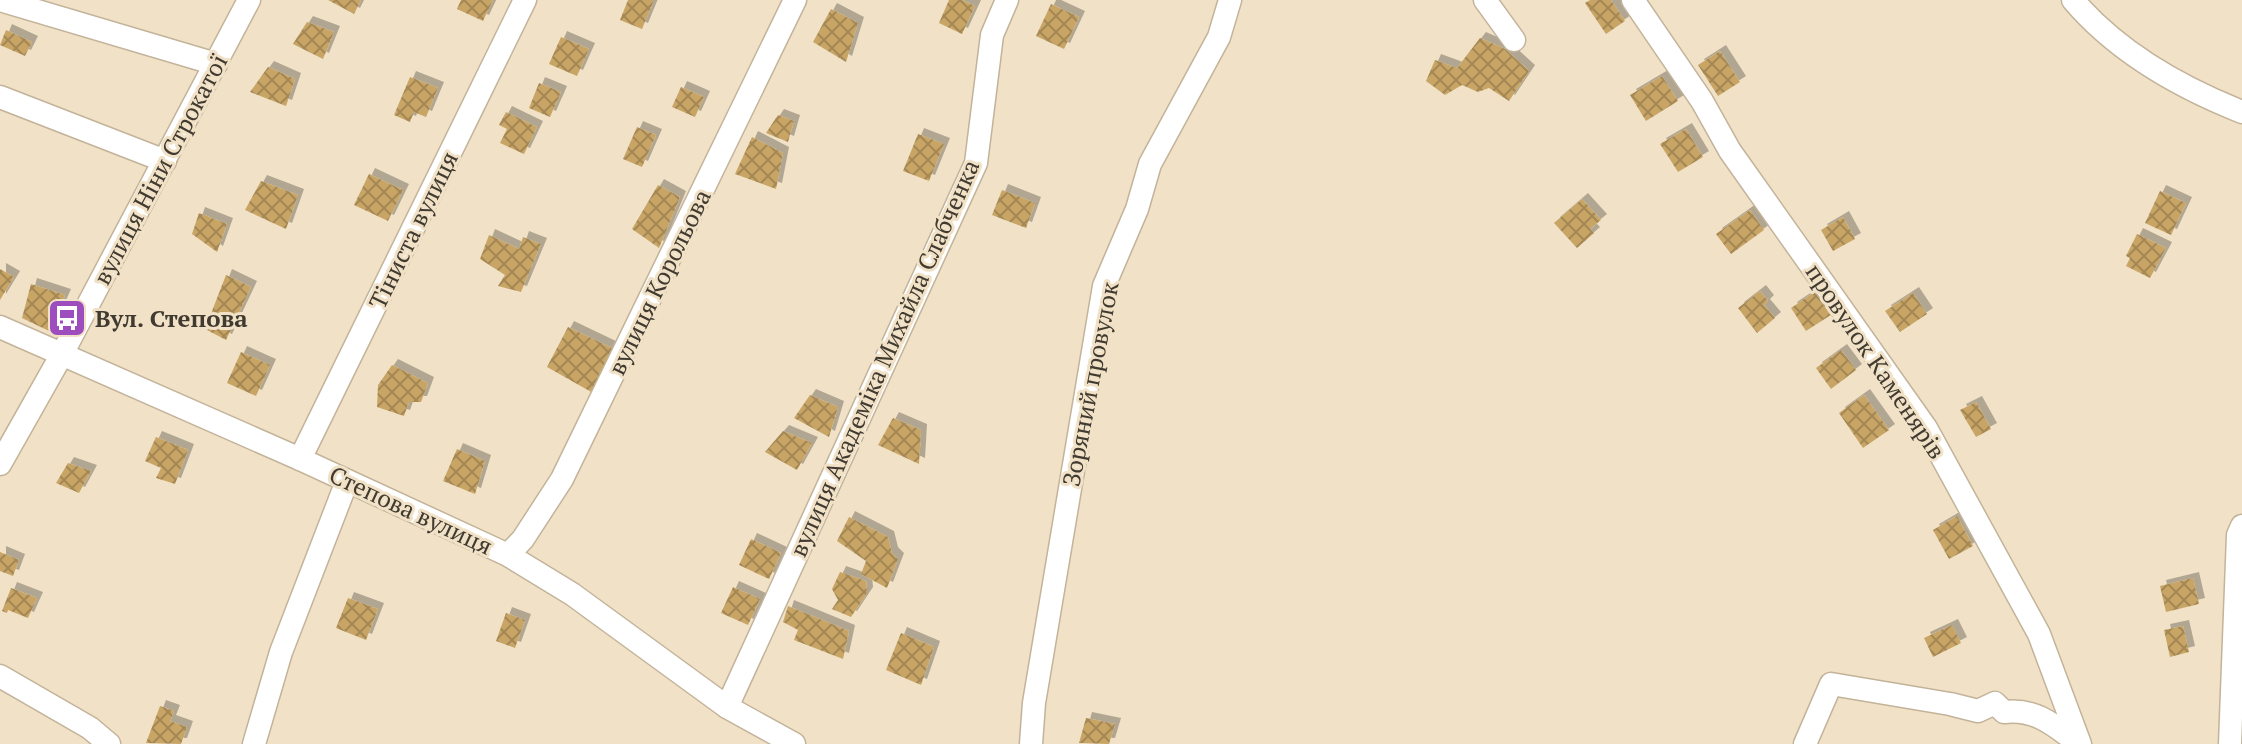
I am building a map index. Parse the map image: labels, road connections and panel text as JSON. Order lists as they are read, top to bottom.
{
  "streets": {
    "street": [
      "вулиця Ніни Строкатої",
      "Тіниста вулиця",
      "вулиця Корольова",
      "вулиця Академіка Михайла Слабченка",
      "провулок Каменярів",
      "Зоряний провулок",
      "Степова вулиця"
    ]
  },
  "crossings": [
    ["вулиця Ніни Строкатої", "Степова вулиця"],
    ["Тіниста вулиця", "Степова вулиця"],
    ["вулиця Корольова", "Степова вулиця"],
    ["вулиця Академіка Михайла Слабченка", "Степова вулиця"]
  ],
  "places": {
    "bus stop": ["Вул. Степова"]
  }
}
